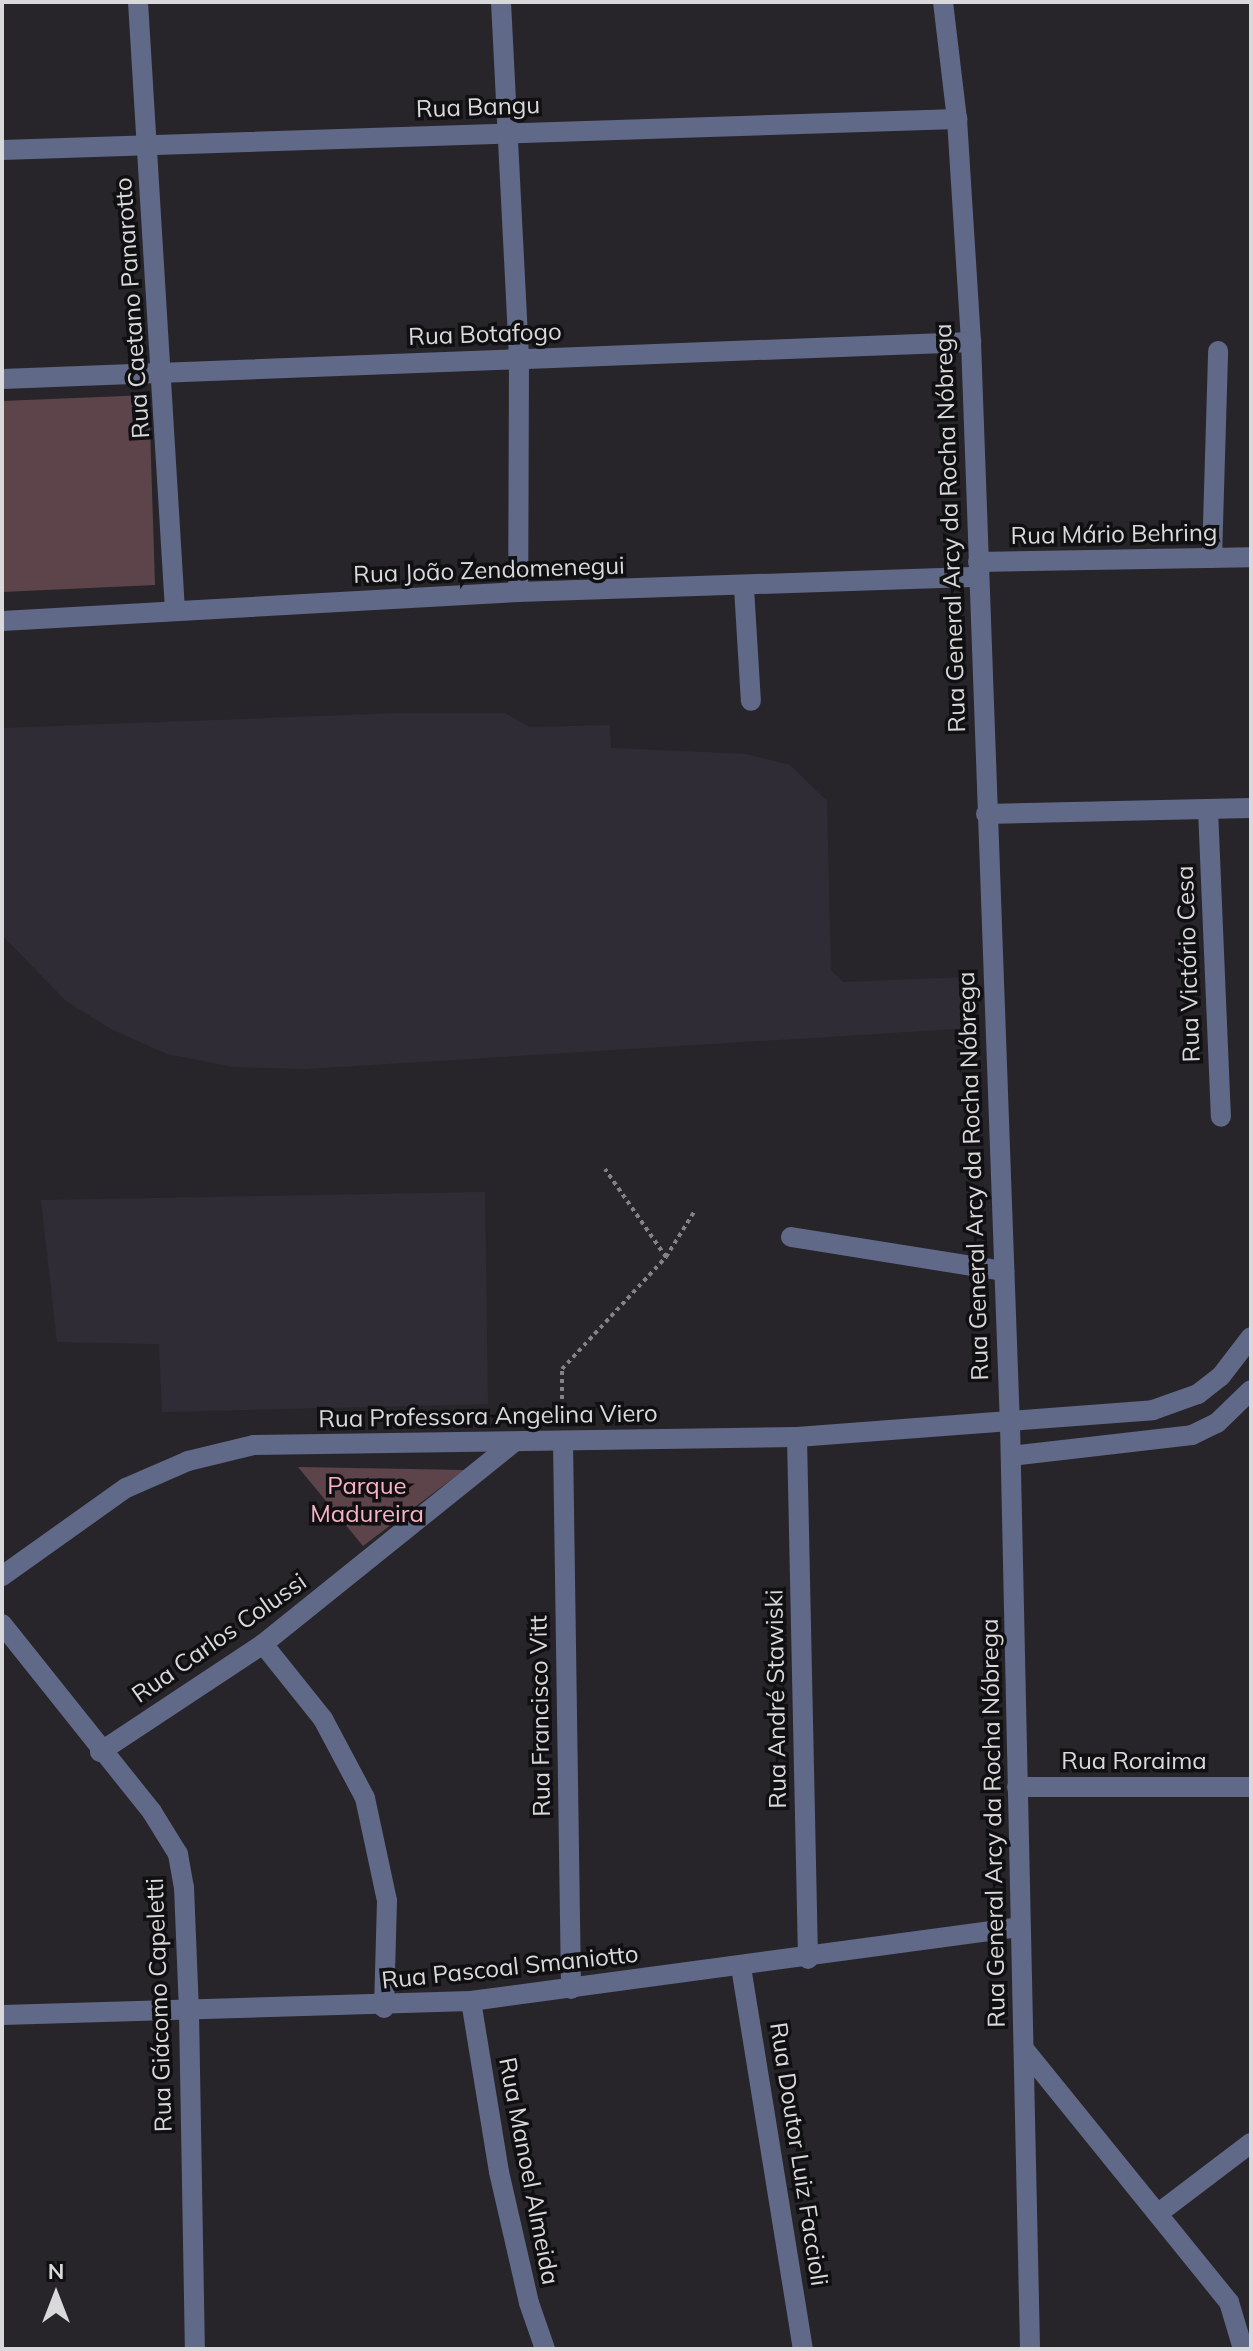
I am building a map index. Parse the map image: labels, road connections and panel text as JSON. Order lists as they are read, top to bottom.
{
  "streets": {
    "street": [
      "Rua Bangu",
      "Rua Caetano Panarotto",
      "Rua Botafogo",
      "Rua General Arcy da Rocha Nóbrega",
      "Rua Mário Behring",
      "Rua João Zendomenegui",
      "Rua Victório Cesa",
      "Rua Professora Angelina Viero",
      "Rua Carlos Colussi",
      "Rua André Stawiski",
      "Rua Francisco Vitt",
      "Rua Roraima",
      "Rua Pascoal Smaniotto",
      "Rua Giácomo Capeletti",
      "Rua Doutor Luiz Faccioli",
      "Rua Manoel Almeida"
    ]
  },
  "crossings": [
    ["Rua Bangu", "Rua Caetano Panarotto"],
    ["Rua Bangu", "Rua General Arcy da Rocha Nóbrega"],
    ["Rua Caetano Panarotto", "Rua Botafogo"],
    ["Rua Caetano Panarotto", "Rua João Zendomenegui"],
    ["Rua Botafogo", "Rua General Arcy da Rocha Nóbrega"],
    ["Rua General Arcy da Rocha Nóbrega", "Rua Mário Behring"],
    ["Rua General Arcy da Rocha Nóbrega", "Rua João Zendomenegui"],
    ["Rua General Arcy da Rocha Nóbrega", "Rua Professora Angelina Viero"],
    ["Rua General Arcy da Rocha Nóbrega", "Rua Roraima"],
    ["Rua General Arcy da Rocha Nóbrega", "Rua Pascoal Smaniotto"],
    ["Rua Mário Behring", "Rua João Zendomenegui"],
    ["Rua Professora Angelina Viero", "Rua Carlos Colussi"],
    ["Rua Professora Angelina Viero", "Rua André Stawiski"],
    ["Rua Professora Angelina Viero", "Rua Francisco Vitt"],
    ["Rua Carlos Colussi", "Rua Giácomo Capeletti"],
    ["Rua André Stawiski", "Rua Pascoal Smaniotto"],
    ["Rua Francisco Vitt", "Rua Pascoal Smaniotto"],
    ["Rua Pascoal Smaniotto", "Rua Giácomo Capeletti"],
    ["Rua Pascoal Smaniotto", "Rua Doutor Luiz Faccioli"],
    ["Rua Pascoal Smaniotto", "Rua Manoel Almeida"]
  ],
  "parks": ["Parque Madureira"],
  "north": "top"
}
